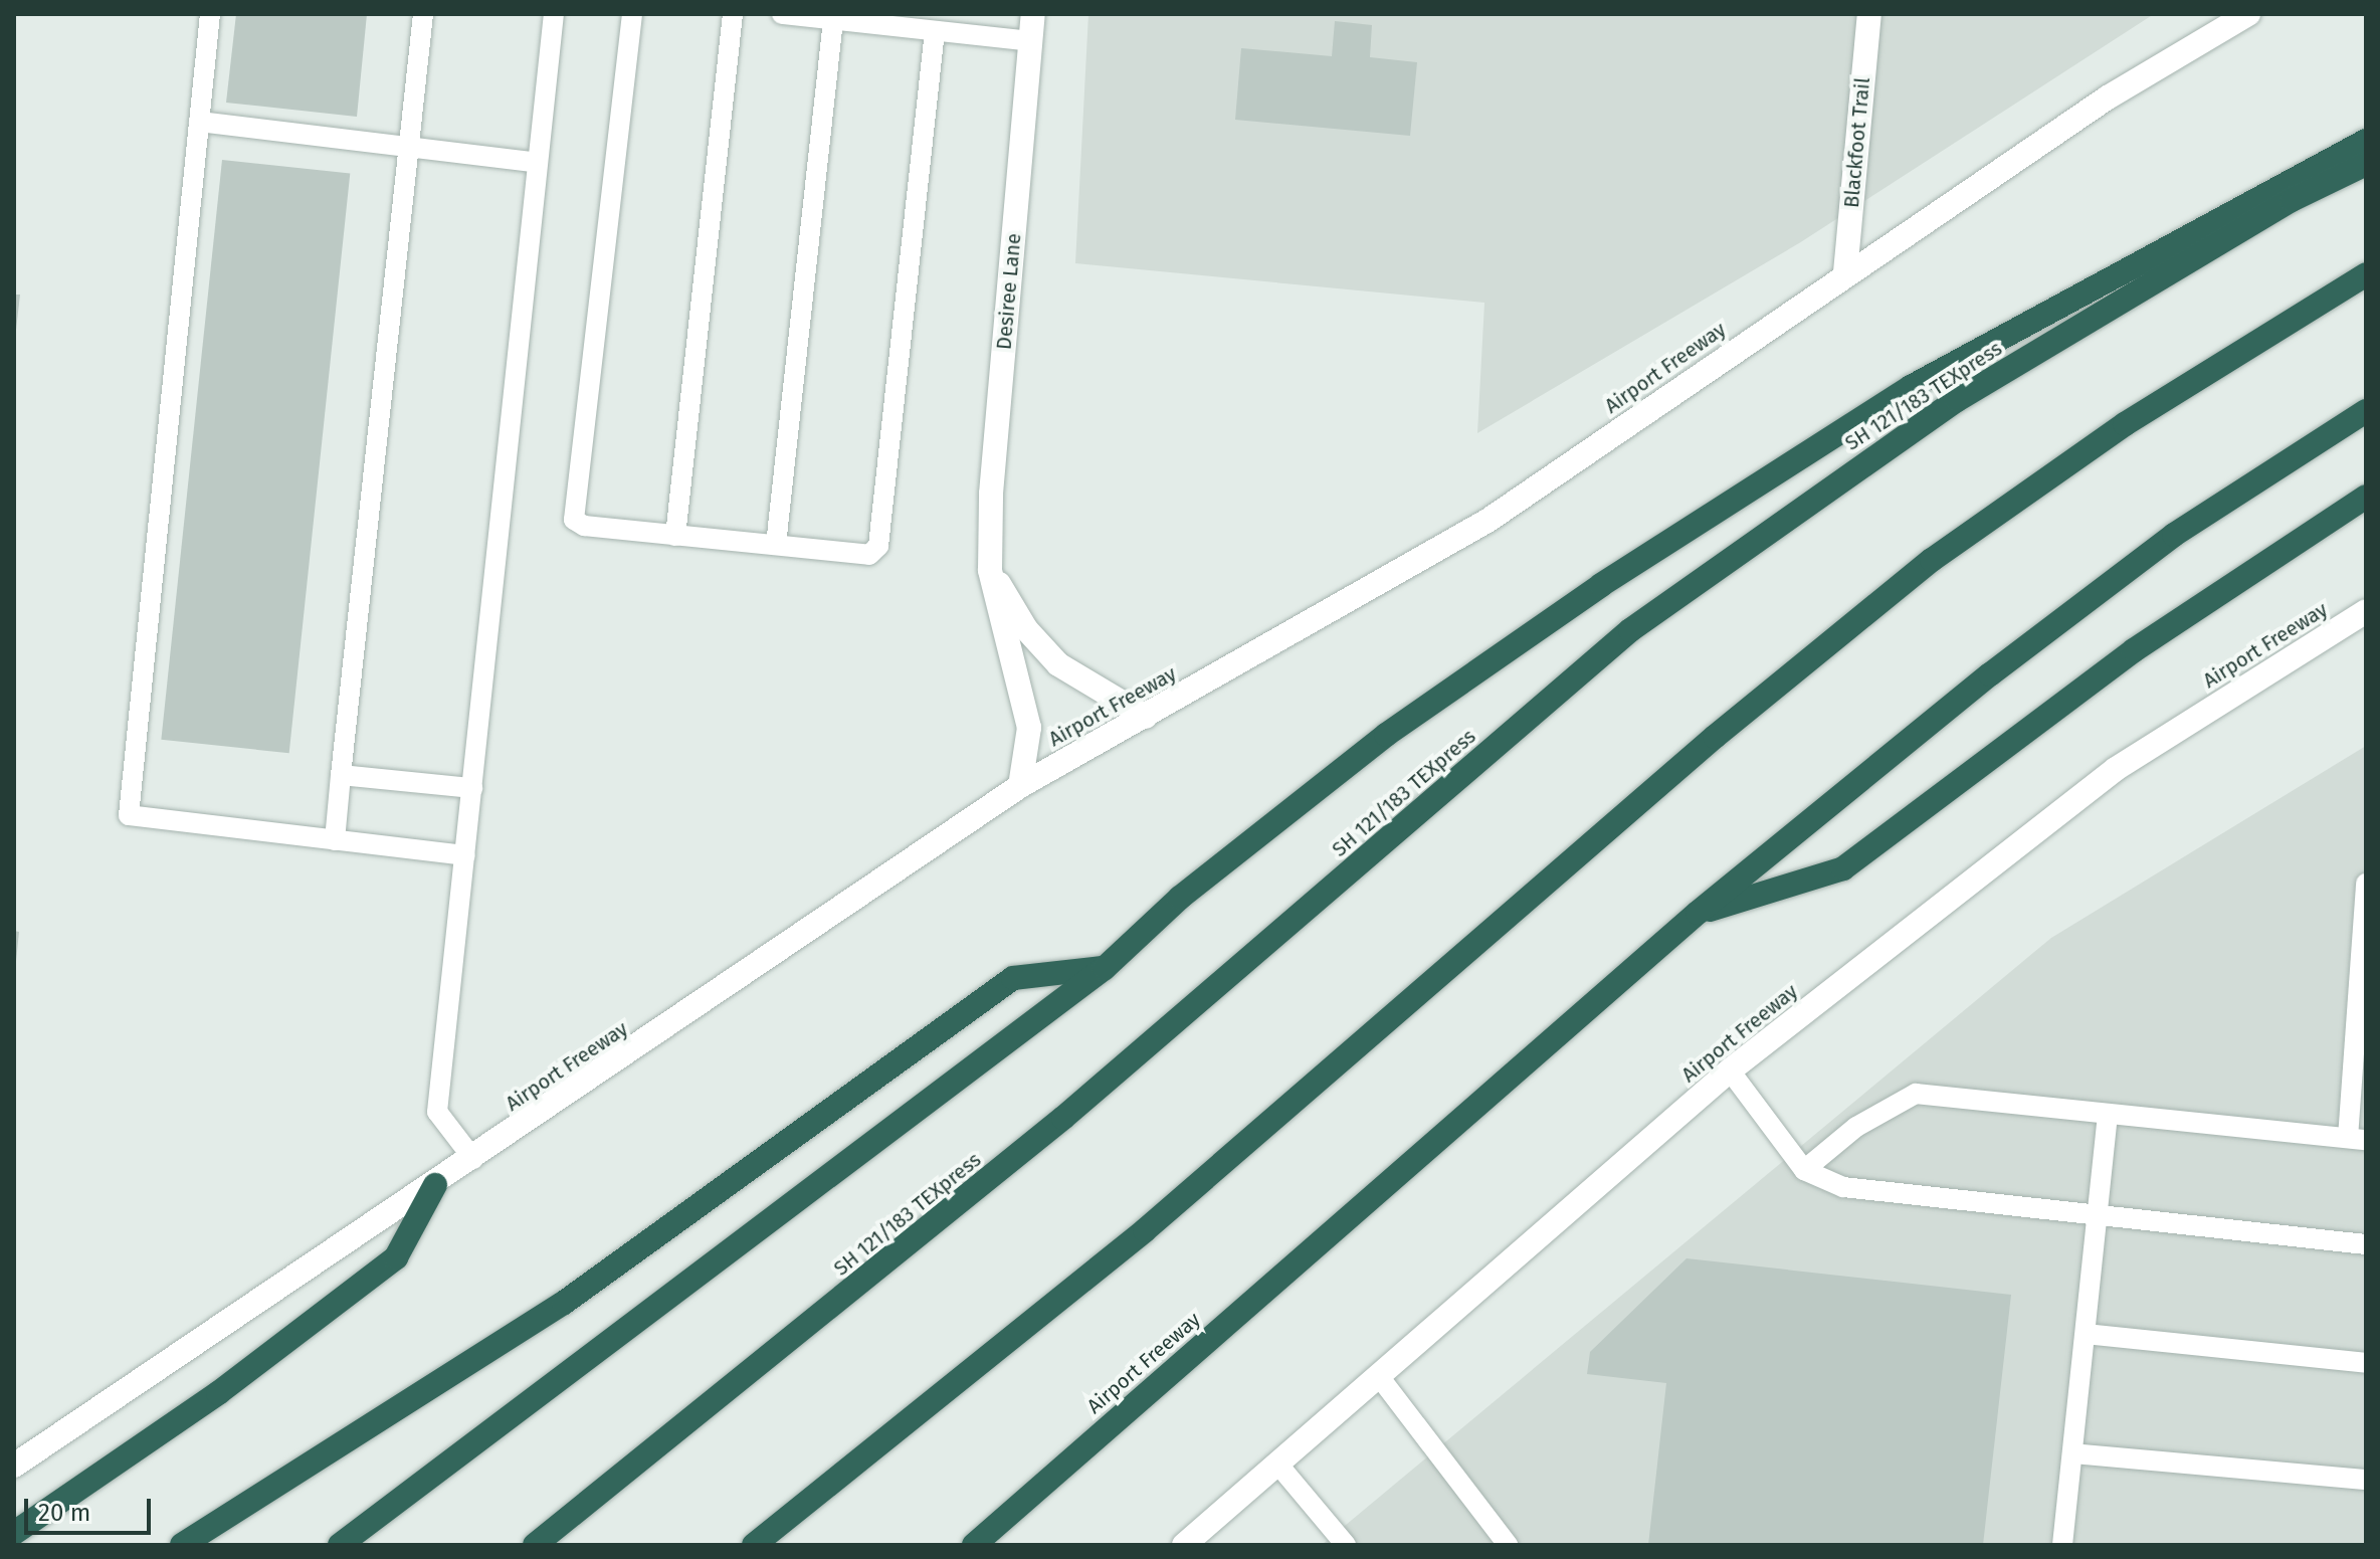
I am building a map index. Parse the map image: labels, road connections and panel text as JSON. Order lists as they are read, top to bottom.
{
  "streets": {
    "highway": ["Airport Freeway", "SH 121/183 TEXpress"],
    "main road": ["Blackfoot Trail", "Desiree Lane"]
  },
  "crossings": [
    ["Blackfoot Trail", "Airport Freeway"],
    ["Desiree Lane", "Airport Freeway"]
  ],
  "scale_bar": "20 m"
}
